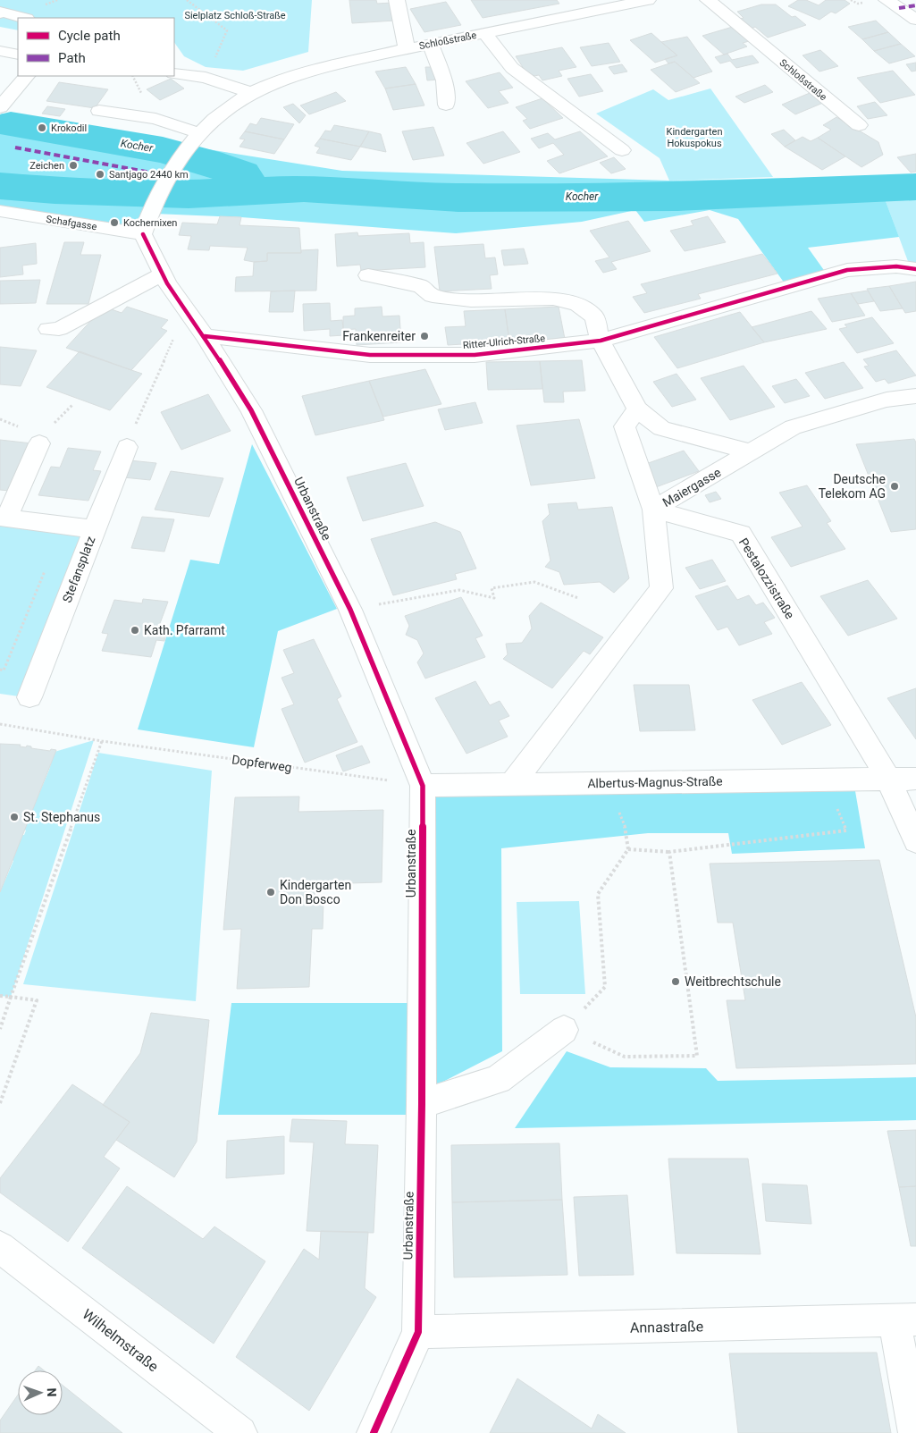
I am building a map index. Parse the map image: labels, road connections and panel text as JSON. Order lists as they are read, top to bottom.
{
  "streets": {
    "street": [
      "Schloßstraße",
      "Schafgasse",
      "Ritter-Ulrich-Straße",
      "Maiergasse",
      "Urbanstraße",
      "Stefansplatz",
      "Pestalozzistraße",
      "Albertus-Magnus-Straße",
      "Annastraße",
      "Wilhelmstraße"
    ],
    "path": ["Dopferweg"]
  },
  "crossings": [
    ["Schloßstraße", "Schafgasse"],
    ["Ritter-Ulrich-Straße", "Urbanstraße"],
    ["Maiergasse", "Pestalozzistraße"],
    ["Maiergasse", "Albertus-Magnus-Straße"],
    ["Urbanstraße", "Dopferweg"],
    ["Urbanstraße", "Albertus-Magnus-Straße"],
    ["Urbanstraße", "Annastraße"],
    ["Pestalozzistraße", "Albertus-Magnus-Straße"],
    ["Dopferweg", "Albertus-Magnus-Straße"]
  ],
  "water": ["Kocher"],
  "parks": ["Sielplatz Schloß-Straße", "Kindergarten Hokuspokus"],
  "places": [
    "Krokodil",
    "Zeichen",
    "Santjago 2440 km",
    "Kochernixen",
    "Frankenreiter",
    "Deutsche Telekom AG",
    "Kath. Pfarramt",
    "St. Stephanus",
    "Kindergarten Don Bosco",
    "Weitbrechtschule"
  ],
  "legend": ["Cycle path", "Path"],
  "north": "right"
}
